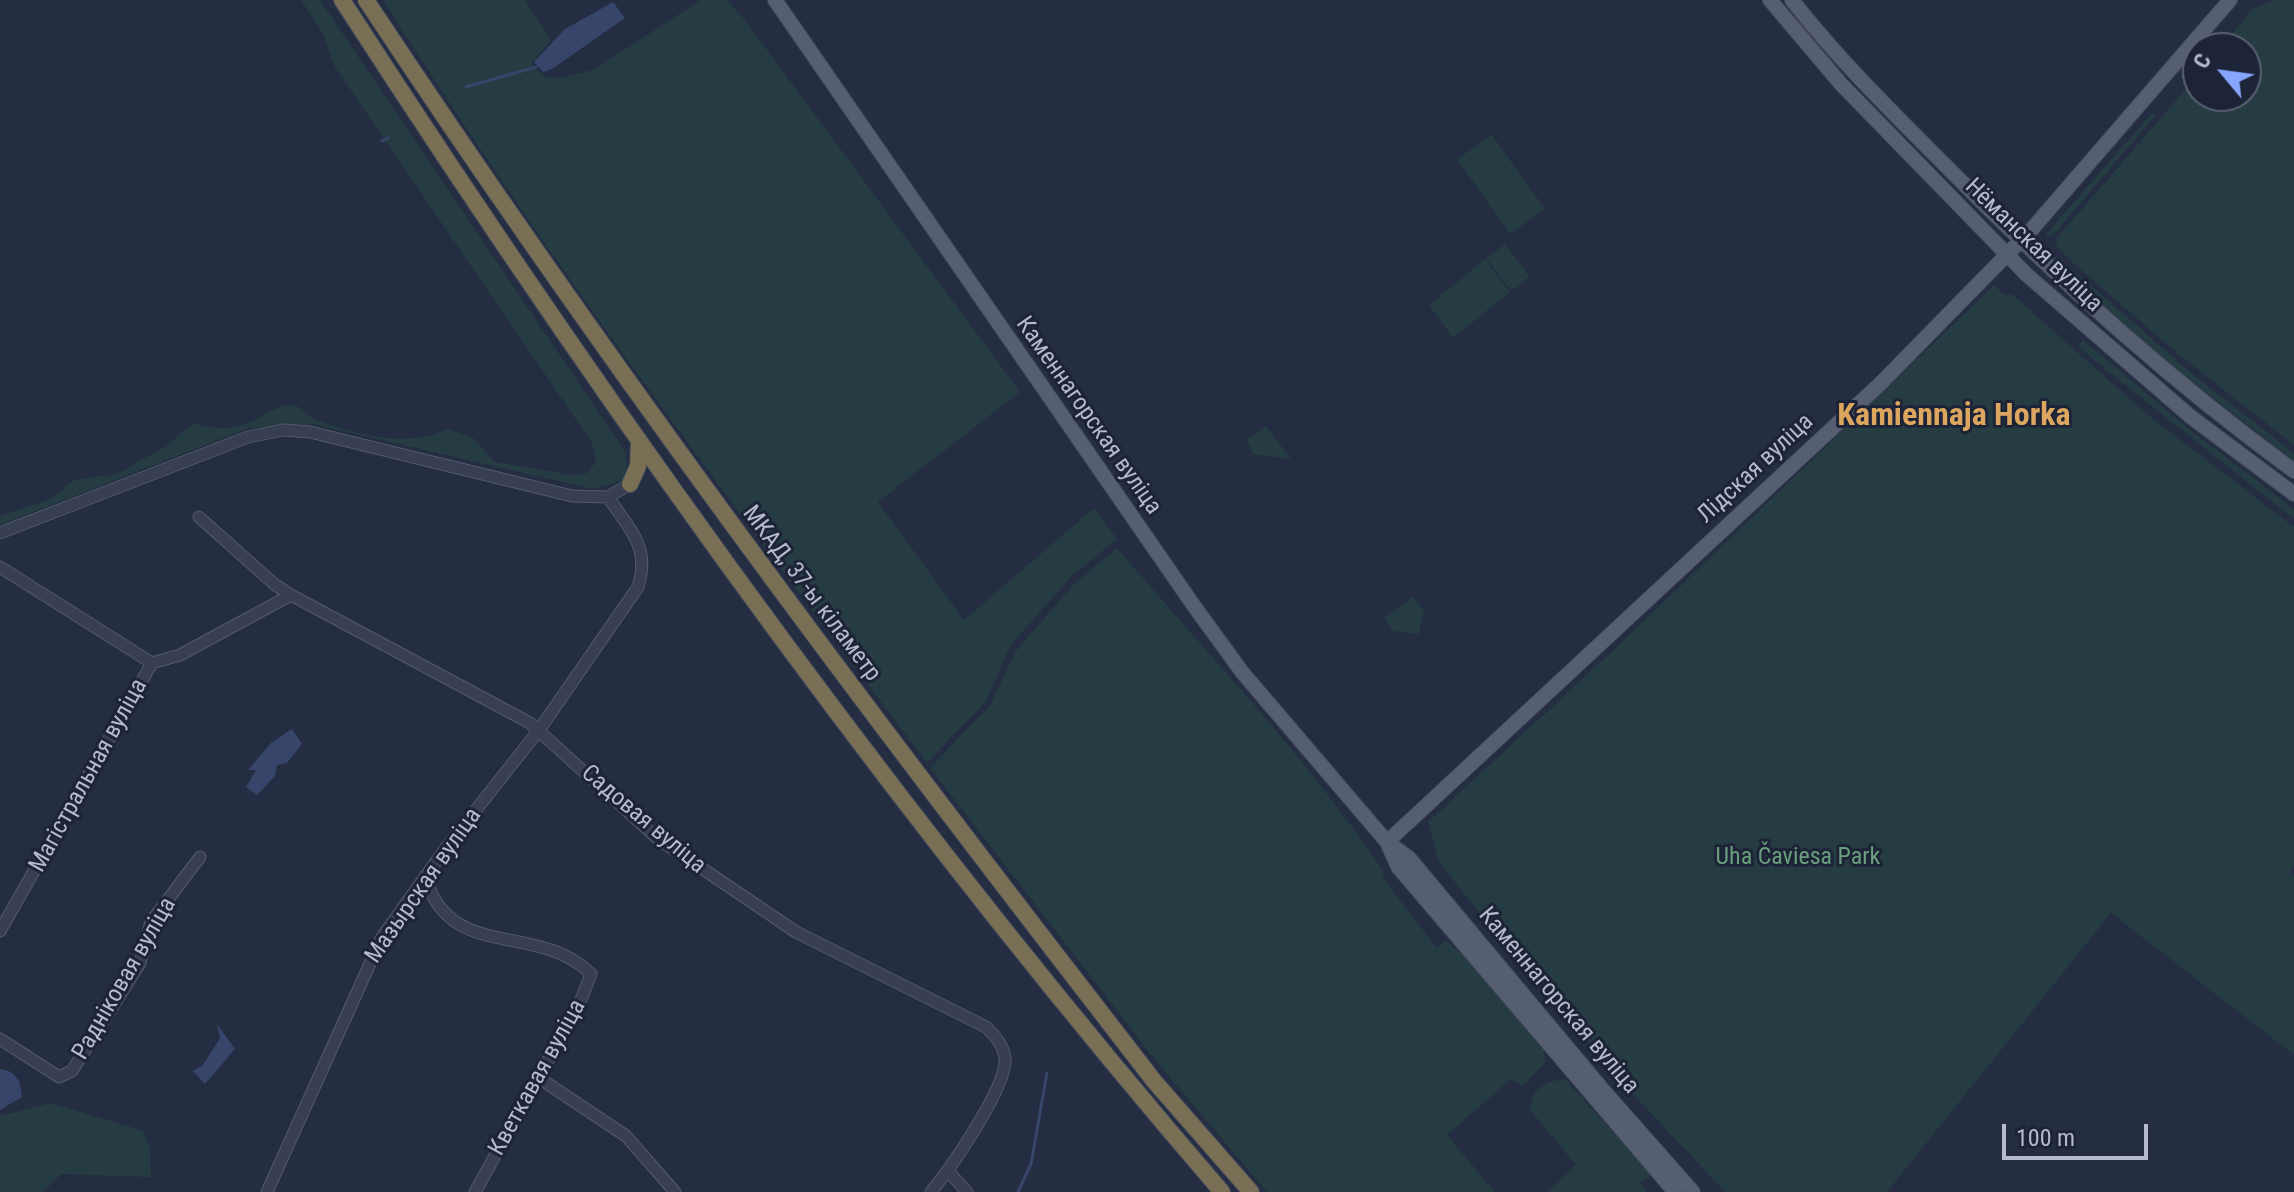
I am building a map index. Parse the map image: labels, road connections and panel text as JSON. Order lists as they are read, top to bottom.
{
  "streets": {
    "highway": ["МКАД, 37-ы кіламетр"],
    "main road": ["Нёманская вуліца", "Каменнагорская вуліца", "Лідская вуліца"],
    "street": [
      "Магістральная вуліца",
      "Садовая вуліца",
      "Мазырская вуліца",
      "Радніковая вуліца",
      "Кветкавая вуліца"
    ]
  },
  "crossings": [
    ["Нёманская вуліца", "Лідская вуліца"],
    ["Каменнагорская вуліца", "Лідская вуліца"],
    ["Садовая вуліца", "Мазырская вуліца"],
    ["Мазырская вуліца", "Кветкавая вуліца"]
  ],
  "districts": ["Kamiennaja Horka"],
  "parks": ["Uha Čaviesa Park"],
  "scale_bar": "100 m",
  "north": "top left"
}
